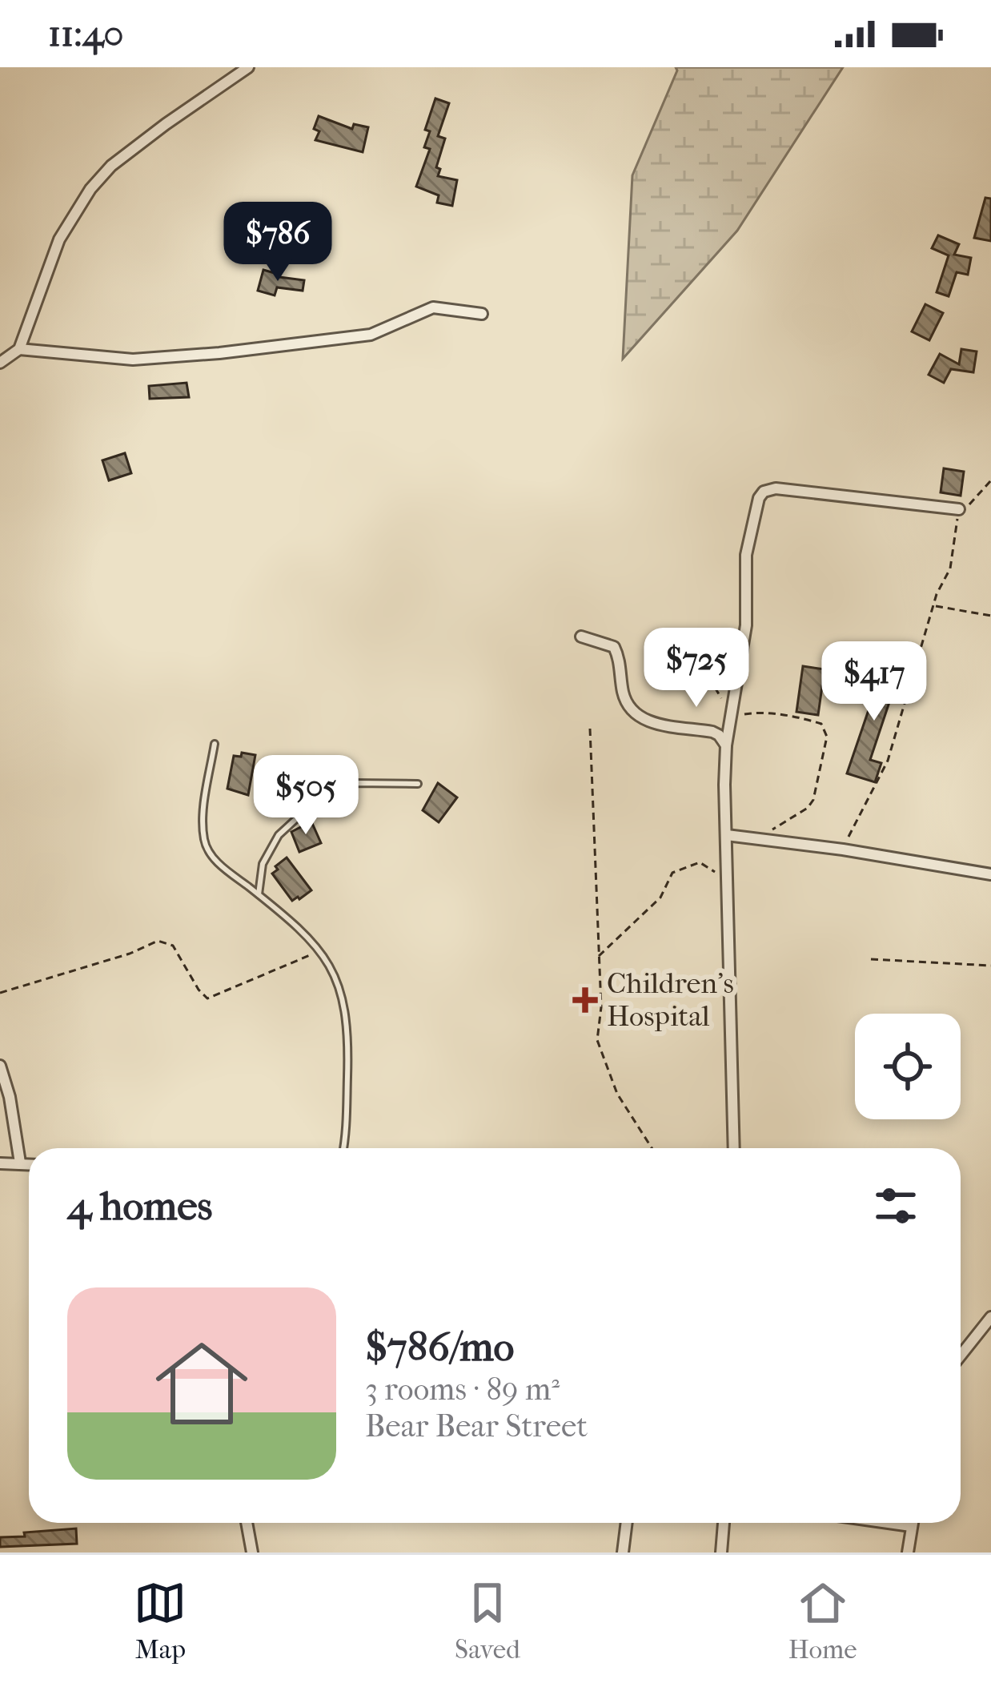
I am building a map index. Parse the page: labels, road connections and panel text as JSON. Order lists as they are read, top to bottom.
{
  "places": {
    "health": ["Children's Hospital"]
  },
  "page": {
    "status": "11:40",
    "price": [
      "$786",
      "$725",
      "$417",
      "$505"
    ],
    "heading": "4 homes",
    "list": [
      {
        "name": "$786/mo",
        "note": "3 rooms · 89 m² · Bear Bear Street"
      }
    ],
    "tabs": ["Map", "Saved", "Home"]
  }
}
